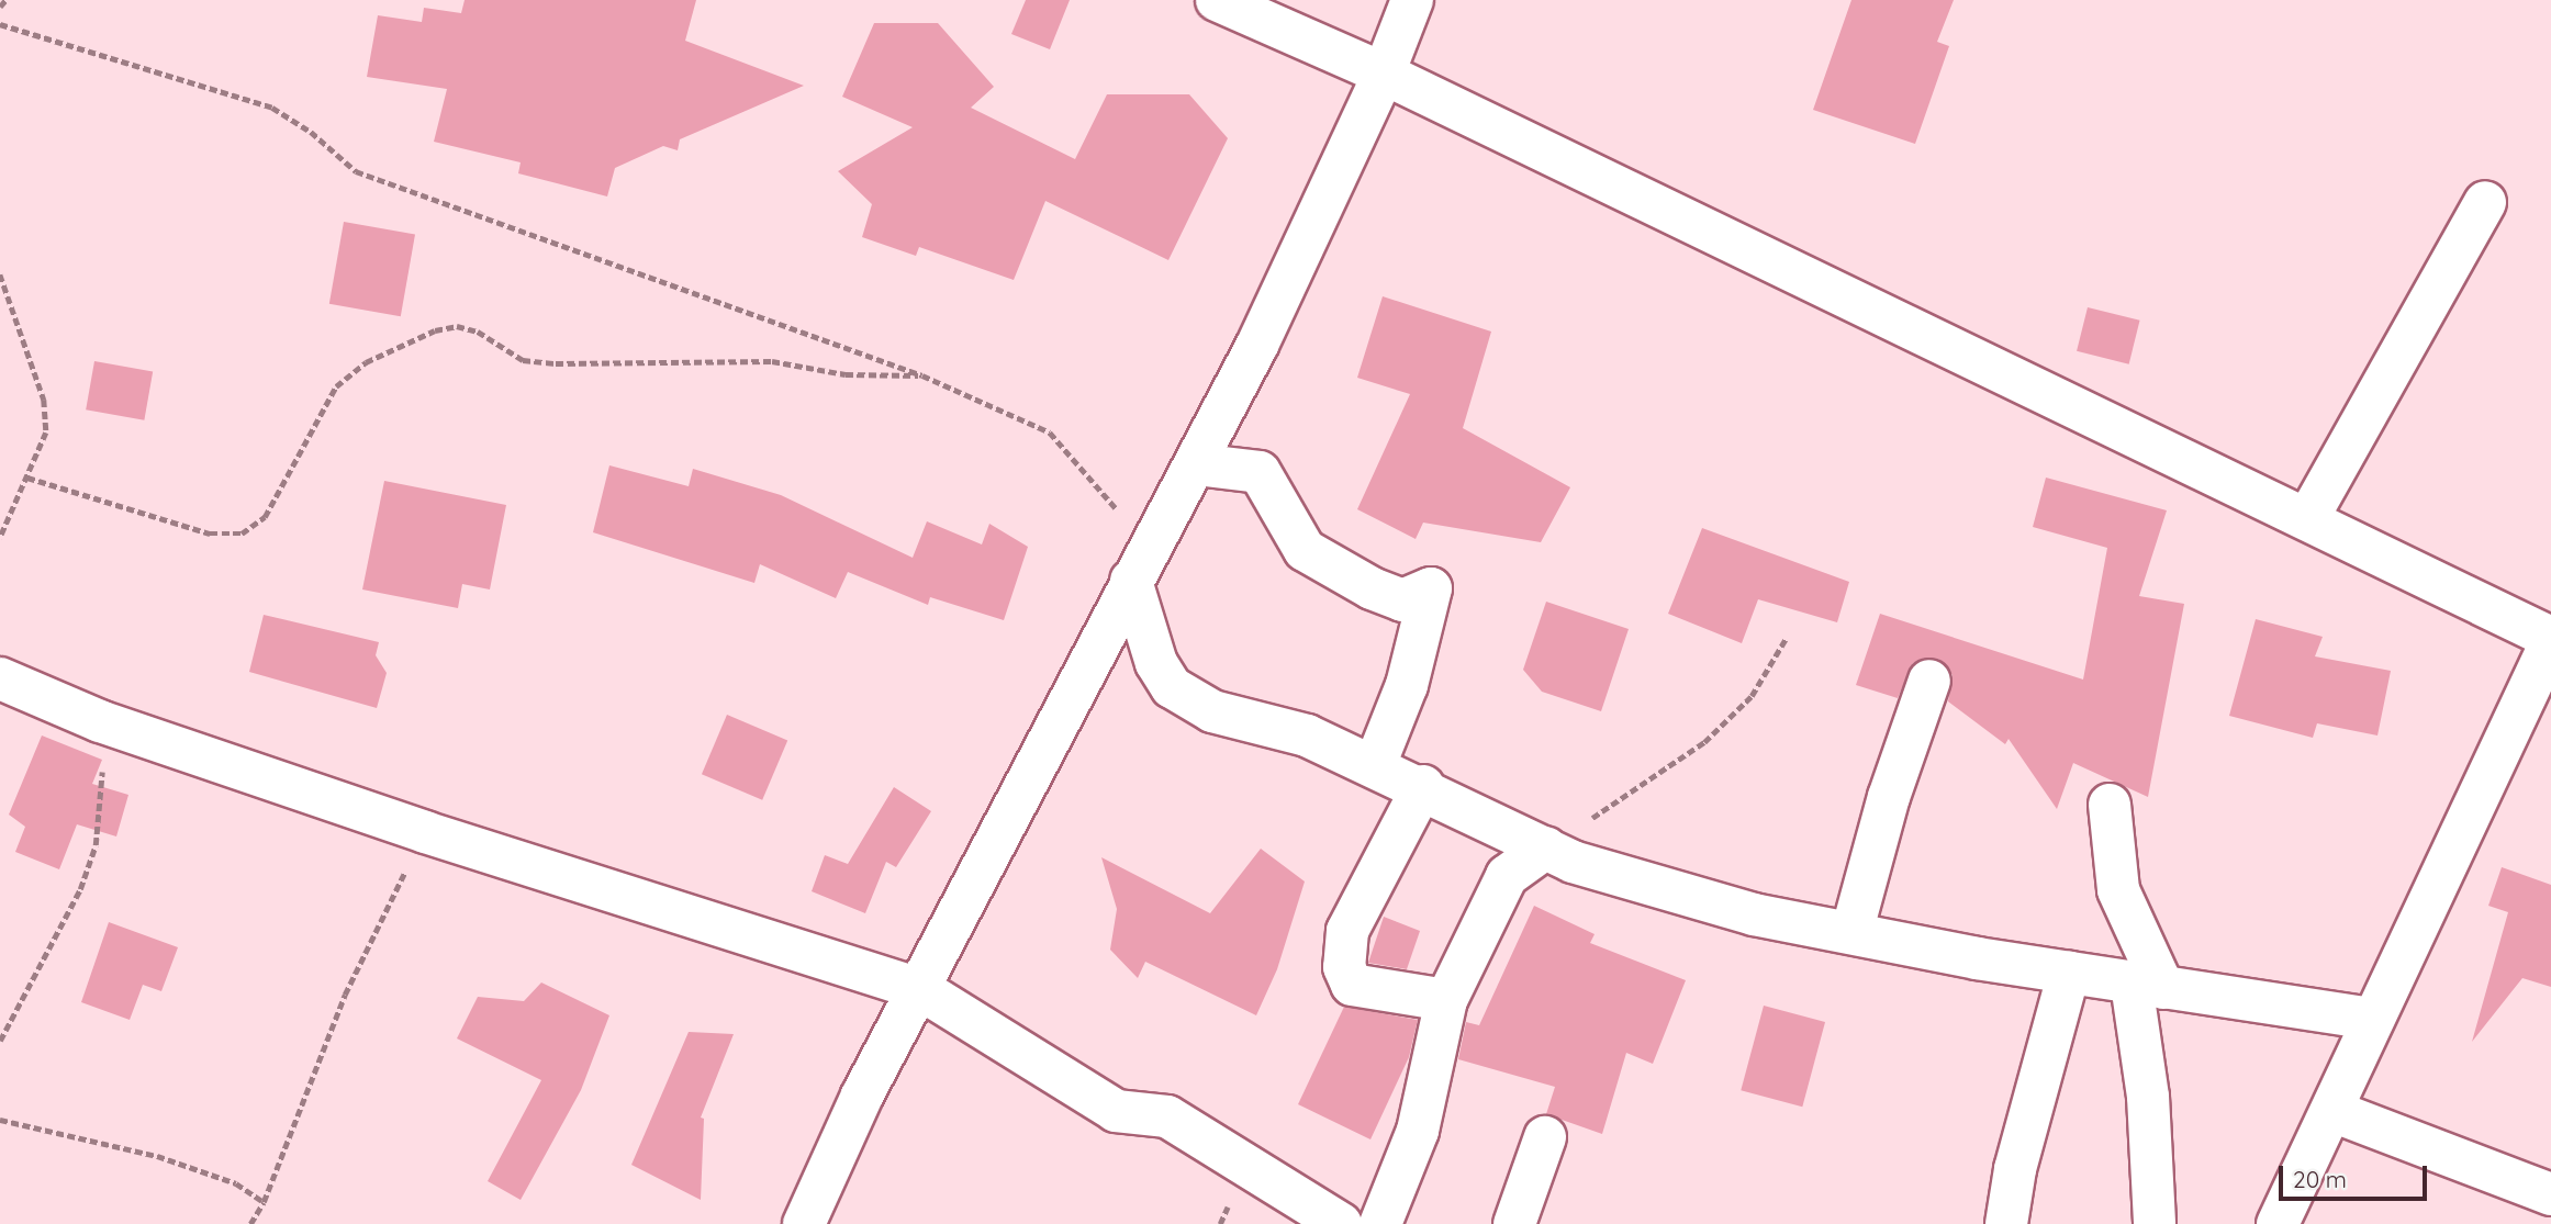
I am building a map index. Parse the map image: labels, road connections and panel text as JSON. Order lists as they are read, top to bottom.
{
  "scale_bar": "20 m"
}
